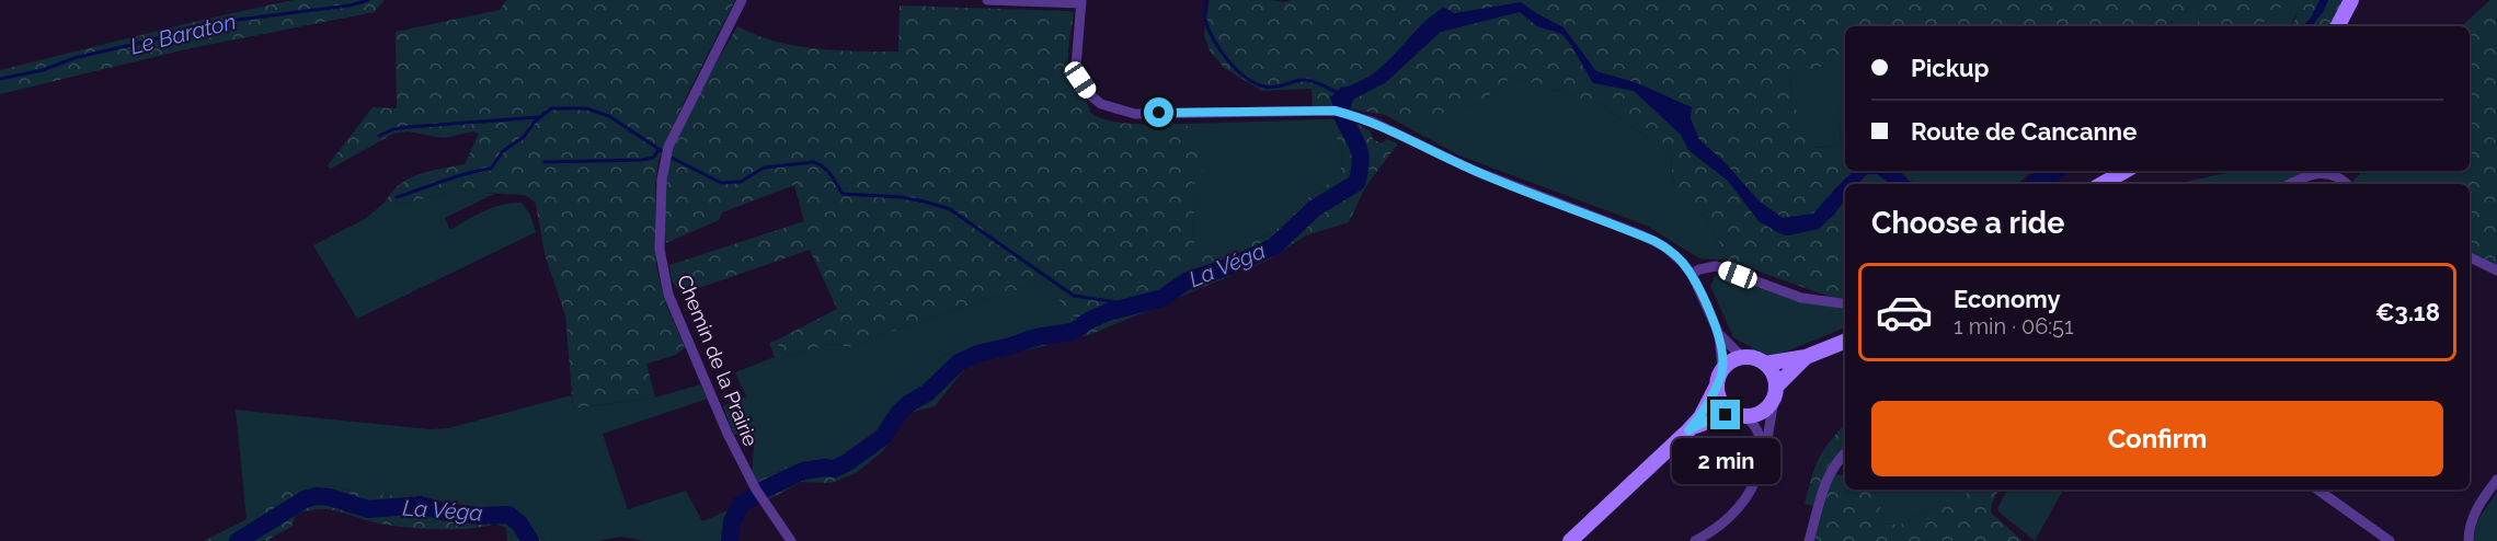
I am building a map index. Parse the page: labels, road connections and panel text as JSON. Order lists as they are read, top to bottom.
{
  "streets": {
    "street": ["Chemin de la Prairie"]
  },
  "water": ["Le Baraton", "La Véga"],
  "page": {
    "banner": ["Pickup", "Route de Cancanne"],
    "heading": "Choose a ride",
    "list": [
      {
        "name": "Economy",
        "note": "1 min · 06:51",
        "value": "€3.18"
      }
    ],
    "buttons": "Confirm",
    "bubble": "2 min"
  }
}
